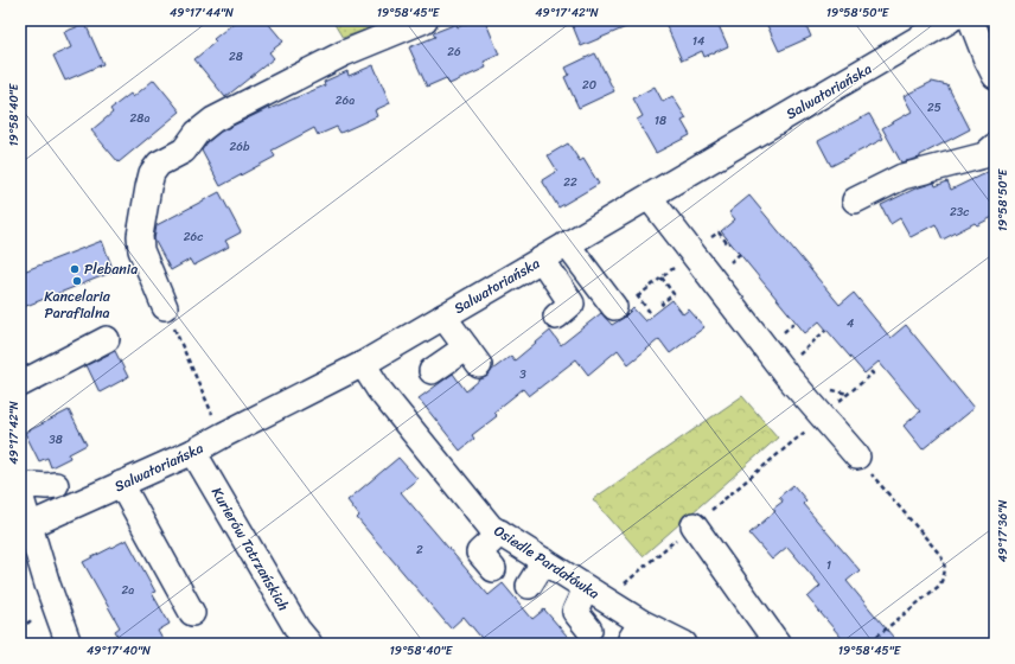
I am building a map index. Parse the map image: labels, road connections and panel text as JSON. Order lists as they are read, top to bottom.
{
  "streets": {
    "street": ["Salwatoriańska", "Kurierów Tatrzańskich", "Osiedle Pardałówka"]
  },
  "crossings": [
    ["Salwatoriańska", "Kurierów Tatrzańskich"],
    ["Salwatoriańska", "Osiedle Pardałówka"]
  ],
  "places": ["Plebania", "Kancelaria Parafialna"],
  "house_numbers": [
    "14",
    "26",
    "28",
    "20",
    "26a",
    "25",
    "28a",
    "18",
    "26b",
    "22",
    "23c",
    "26c",
    "4",
    "3",
    "38",
    "2",
    "1",
    "2a"
  ],
  "coordinates": [
    "49°17'44\"N",
    "19°58'45\"E",
    "49°17'42\"N",
    "19°58'50\"E",
    "19°58'40\"E",
    "49°17'36\"N",
    "49°17'40\"N"
  ]
}
